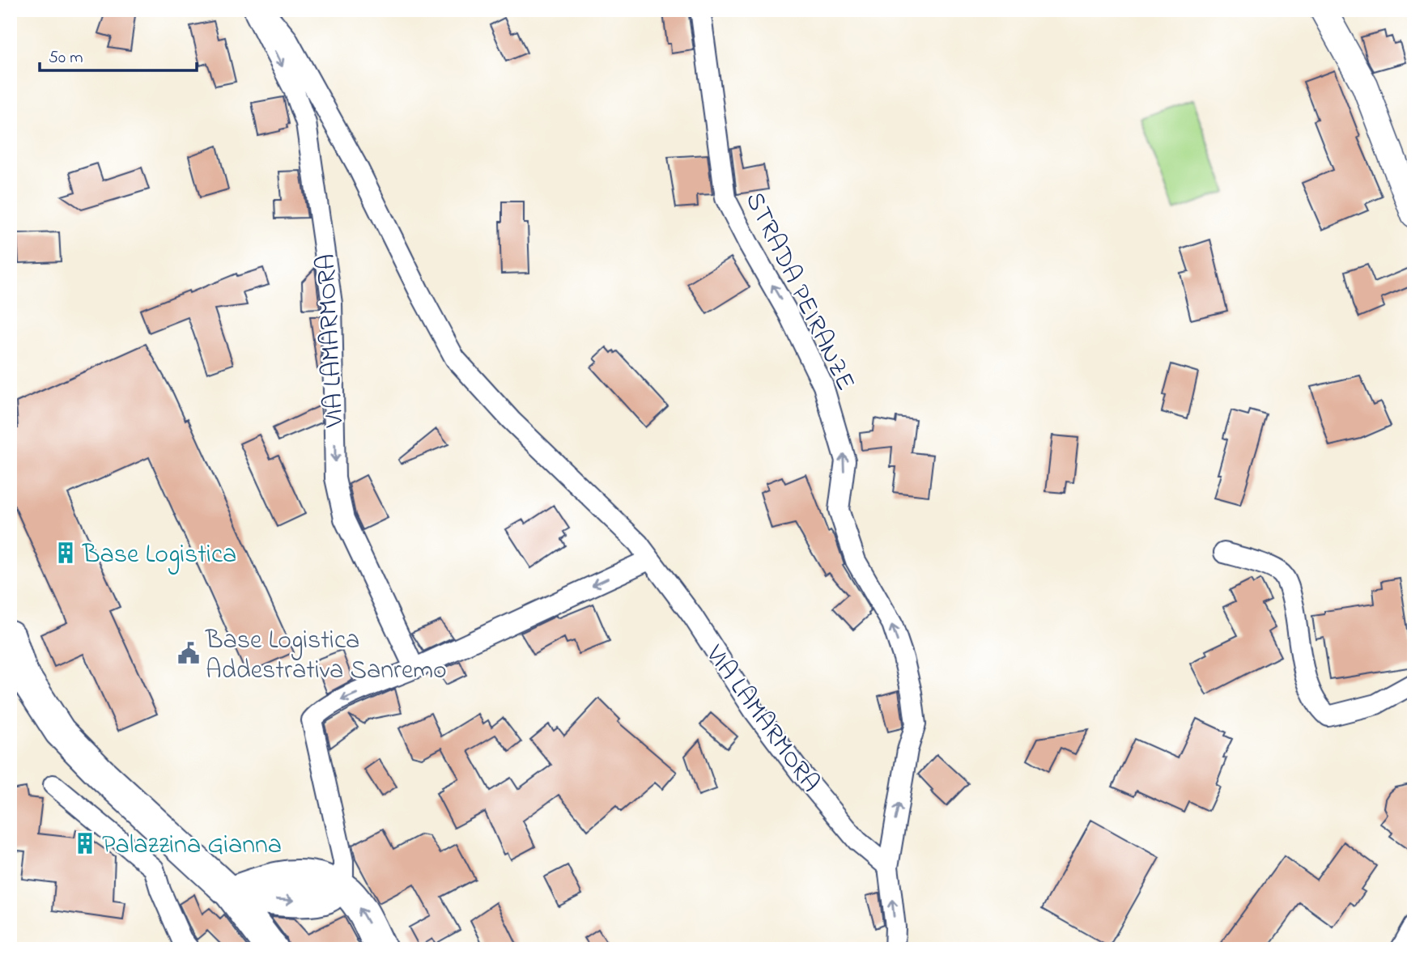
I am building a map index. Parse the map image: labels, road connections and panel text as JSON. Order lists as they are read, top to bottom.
{
  "streets": {
    "street": ["STRADA PEIRANZE", "VIA LAMARMORA"]
  },
  "crossings": [
    ["STRADA PEIRANZE", "VIA LAMARMORA"]
  ],
  "one_way": ["STRADA PEIRANZE"],
  "places": {
    "building": ["Base Logistica", "Palazzina Gianna"],
    "public building": ["Base Logistica Addestrativa Sanremo"]
  },
  "scale_bar": "50 m"
}
